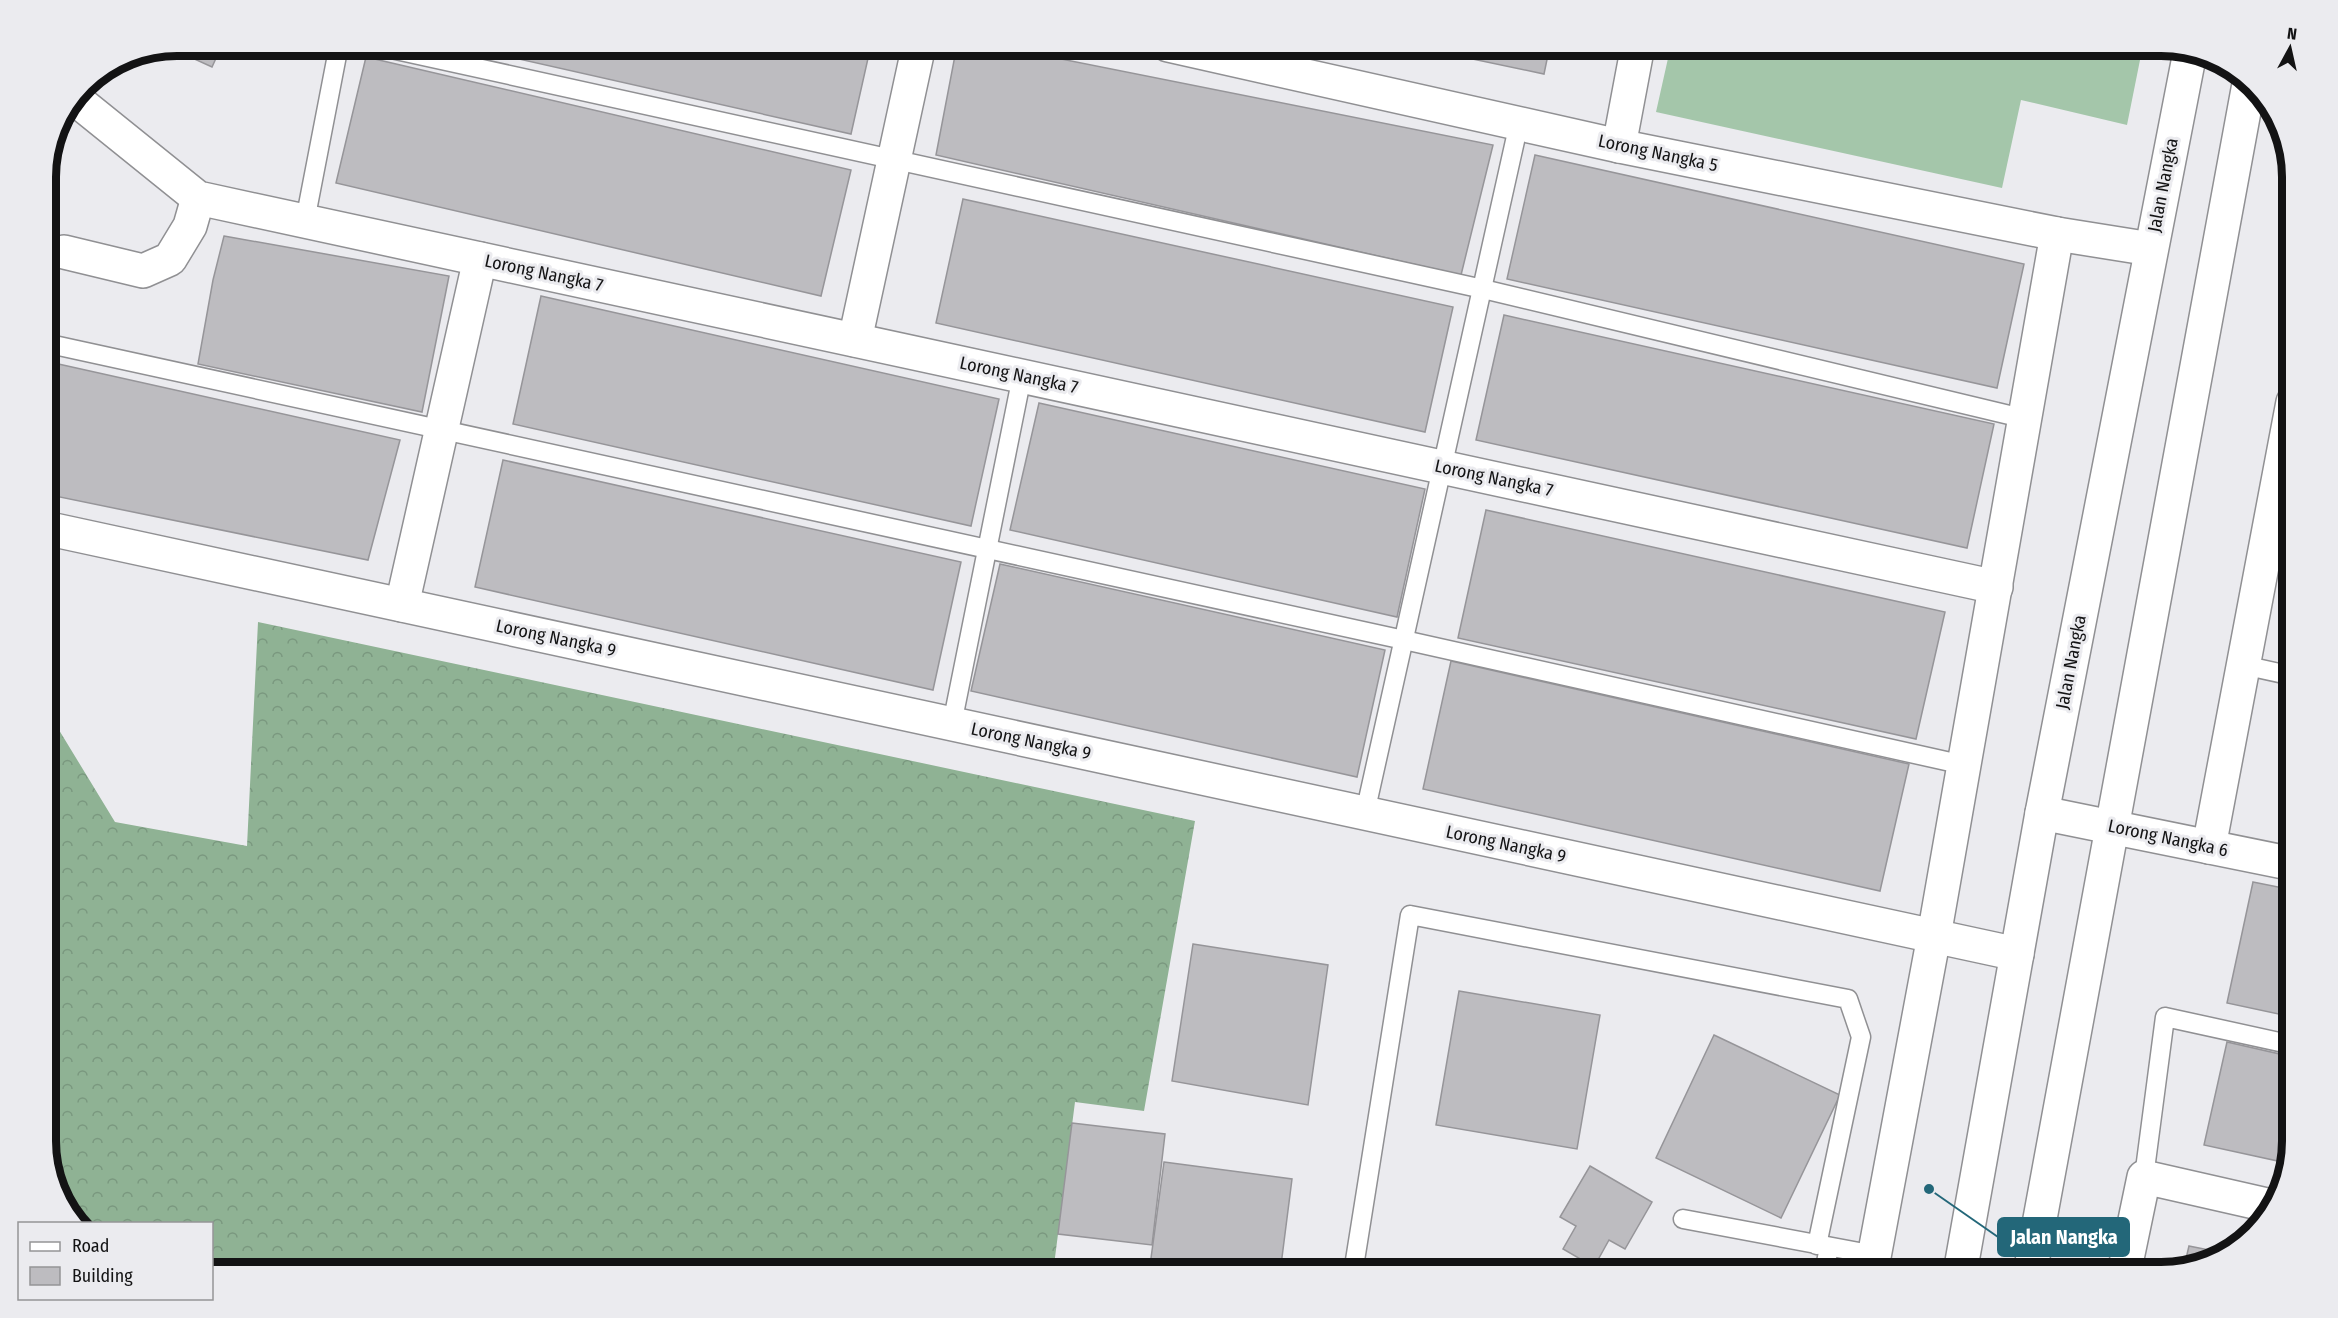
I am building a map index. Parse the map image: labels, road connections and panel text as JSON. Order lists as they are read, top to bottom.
{
  "streets": {
    "street": [
      "Lorong Nangka 5",
      "Jalan Nangka",
      "Lorong Nangka 7",
      "Lorong Nangka 9",
      "Lorong Nangka 6"
    ]
  },
  "crossings": [
    ["Lorong Nangka 5", "Jalan Nangka"],
    ["Jalan Nangka", "Lorong Nangka 9"],
    ["Jalan Nangka", "Lorong Nangka 6"]
  ],
  "places": ["Jalan Nangka"],
  "legend": ["Road", "Building"],
  "north": "top"
}
